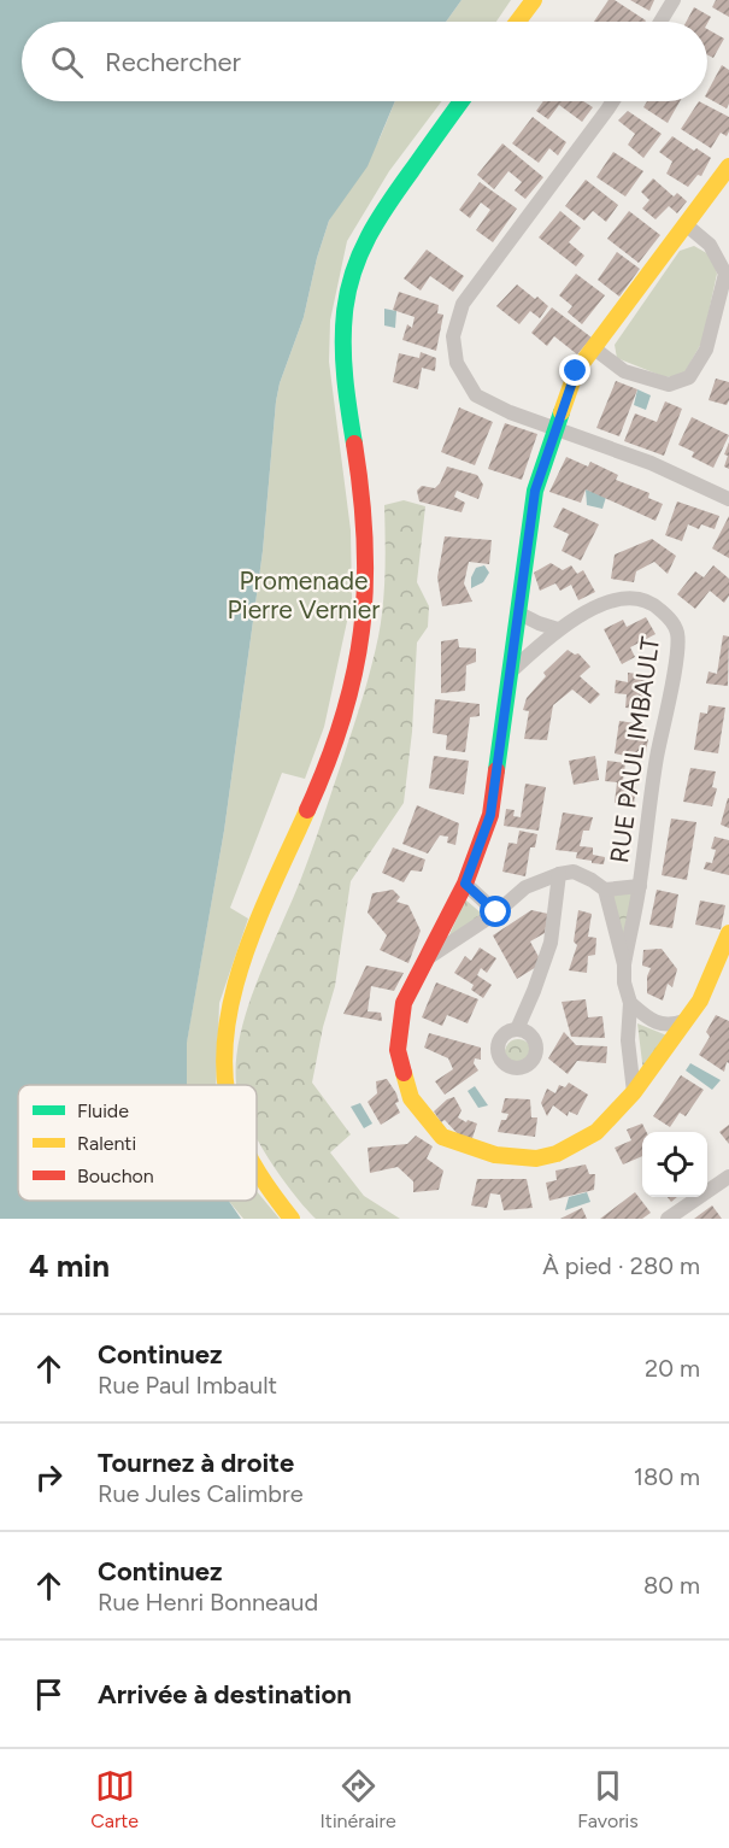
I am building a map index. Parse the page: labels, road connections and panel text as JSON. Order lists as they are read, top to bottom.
{
  "streets": {
    "street": ["RUE PAUL IMBAULT"]
  },
  "parks": ["Promenade Pierre Vernier"],
  "legend": ["Fluide", "Ralenti", "Bouchon"],
  "page": {
    "search": "Rechercher",
    "heading": ["4 min", "À pied · 280 m"],
    "list": [
      ["Continuez", "Rue Paul Imbault", "20 m"],
      ["Tournez à droite", "Rue Jules Calimbre", "180 m"],
      ["Continuez", "Rue Henri Bonneaud", "80 m"],
      "Arrivée à destination"
    ],
    "nav": ["Carte", "Itinéraire", "Favoris"]
  }
}
